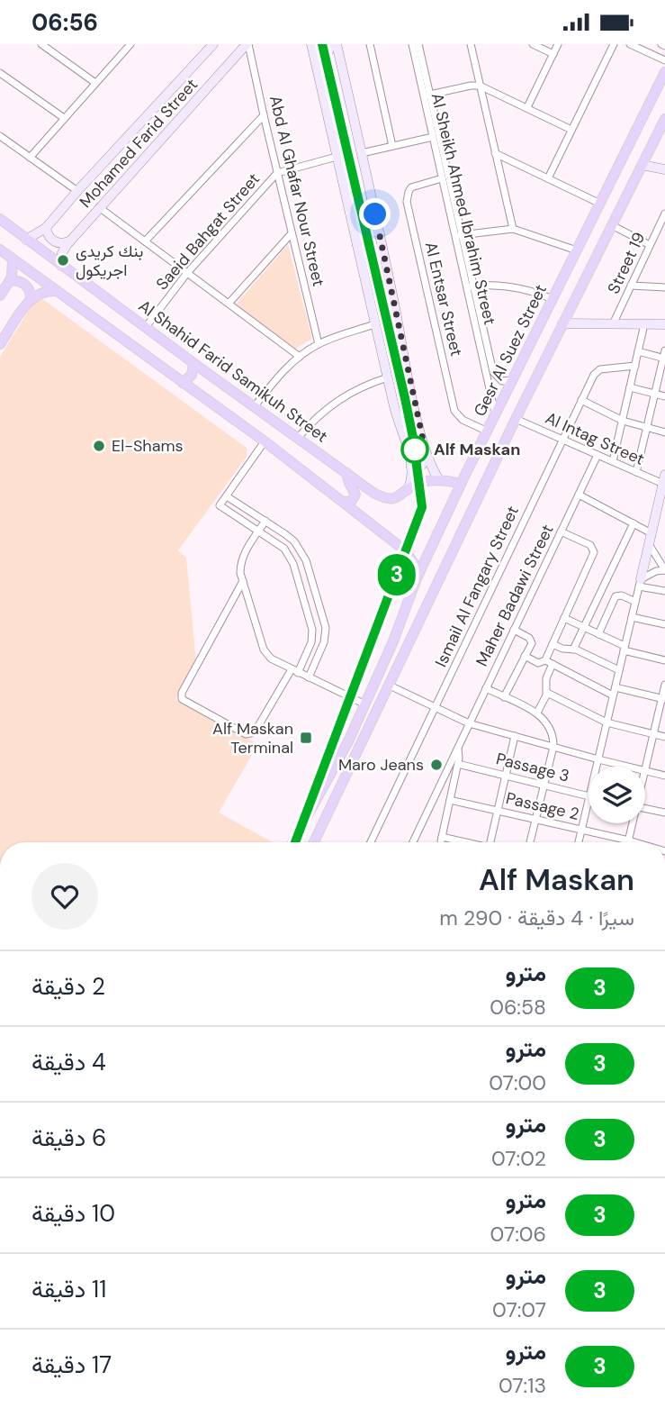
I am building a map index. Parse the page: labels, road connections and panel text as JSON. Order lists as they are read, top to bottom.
{
  "streets": {
    "main road": ["Gesr Al Suez Street", "Al Shahid Farid Samikuh Street"],
    "street": [
      "Mohamed Farid Street",
      "Abd Al Ghafar Nour Street",
      "Al Sheikh Ahmed Ibrahim Street",
      "Saeid Bahgat Street",
      "Street 19",
      "Al Entsar Street",
      "Al Intag Street",
      "Ismail Al Fangary Street",
      "Maher Badawi Street",
      "Passage 3",
      "Passage 2"
    ]
  },
  "crossings": [
    ["Mohamed Farid Street", "Abd Al Ghafar Nour Street"],
    ["Mohamed Farid Street", "Al Shahid Farid Samikuh Street"],
    ["Abd Al Ghafar Nour Street", "Saeid Bahgat Street"],
    ["Al Sheikh Ahmed Ibrahim Street", "Al Entsar Street"],
    ["Al Sheikh Ahmed Ibrahim Street", "Gesr Al Suez Street"],
    ["Saeid Bahgat Street", "Al Shahid Farid Samikuh Street"],
    ["Al Entsar Street", "Gesr Al Suez Street"],
    ["Gesr Al Suez Street", "Al Shahid Farid Samikuh Street"],
    ["Al Intag Street", "Ismail Al Fangary Street"],
    ["Al Intag Street", "Maher Badawi Street"],
    ["Maher Badawi Street", "Passage 3"],
    ["Maher Badawi Street", "Passage 2"]
  ],
  "places": {
    "other": [
      "بنك كريدى اجريكول",
      "El-Shams",
      "Alf Maskan",
      "Maro Jeans"
    ],
    "transit": ["Alf Maskan Terminal"]
  },
  "lines": ["metro line 3"],
  "page": {
    "status": "06:56",
    "on_map": "3",
    "heading": ["Alf Maskan", "سيرًا · 4 دقيقة · 290 m"],
    "list": [
      {
        "mark": "3",
        "name": "مترو",
        "note": "06:58",
        "value": "2 دقيقة"
      },
      {
        "mark": "3",
        "name": "مترو",
        "note": "07:00",
        "value": "4 دقيقة"
      },
      {
        "mark": "3",
        "name": "مترو",
        "note": "07:02",
        "value": "6 دقيقة"
      },
      {
        "mark": "3",
        "name": "مترو",
        "note": "07:06",
        "value": "10 دقيقة"
      },
      {
        "mark": "3",
        "name": "مترو",
        "note": "07:07",
        "value": "11 دقيقة"
      },
      {
        "mark": "3",
        "name": "مترو",
        "note": "07:13",
        "value": "17 دقيقة"
      }
    ]
  }
}
